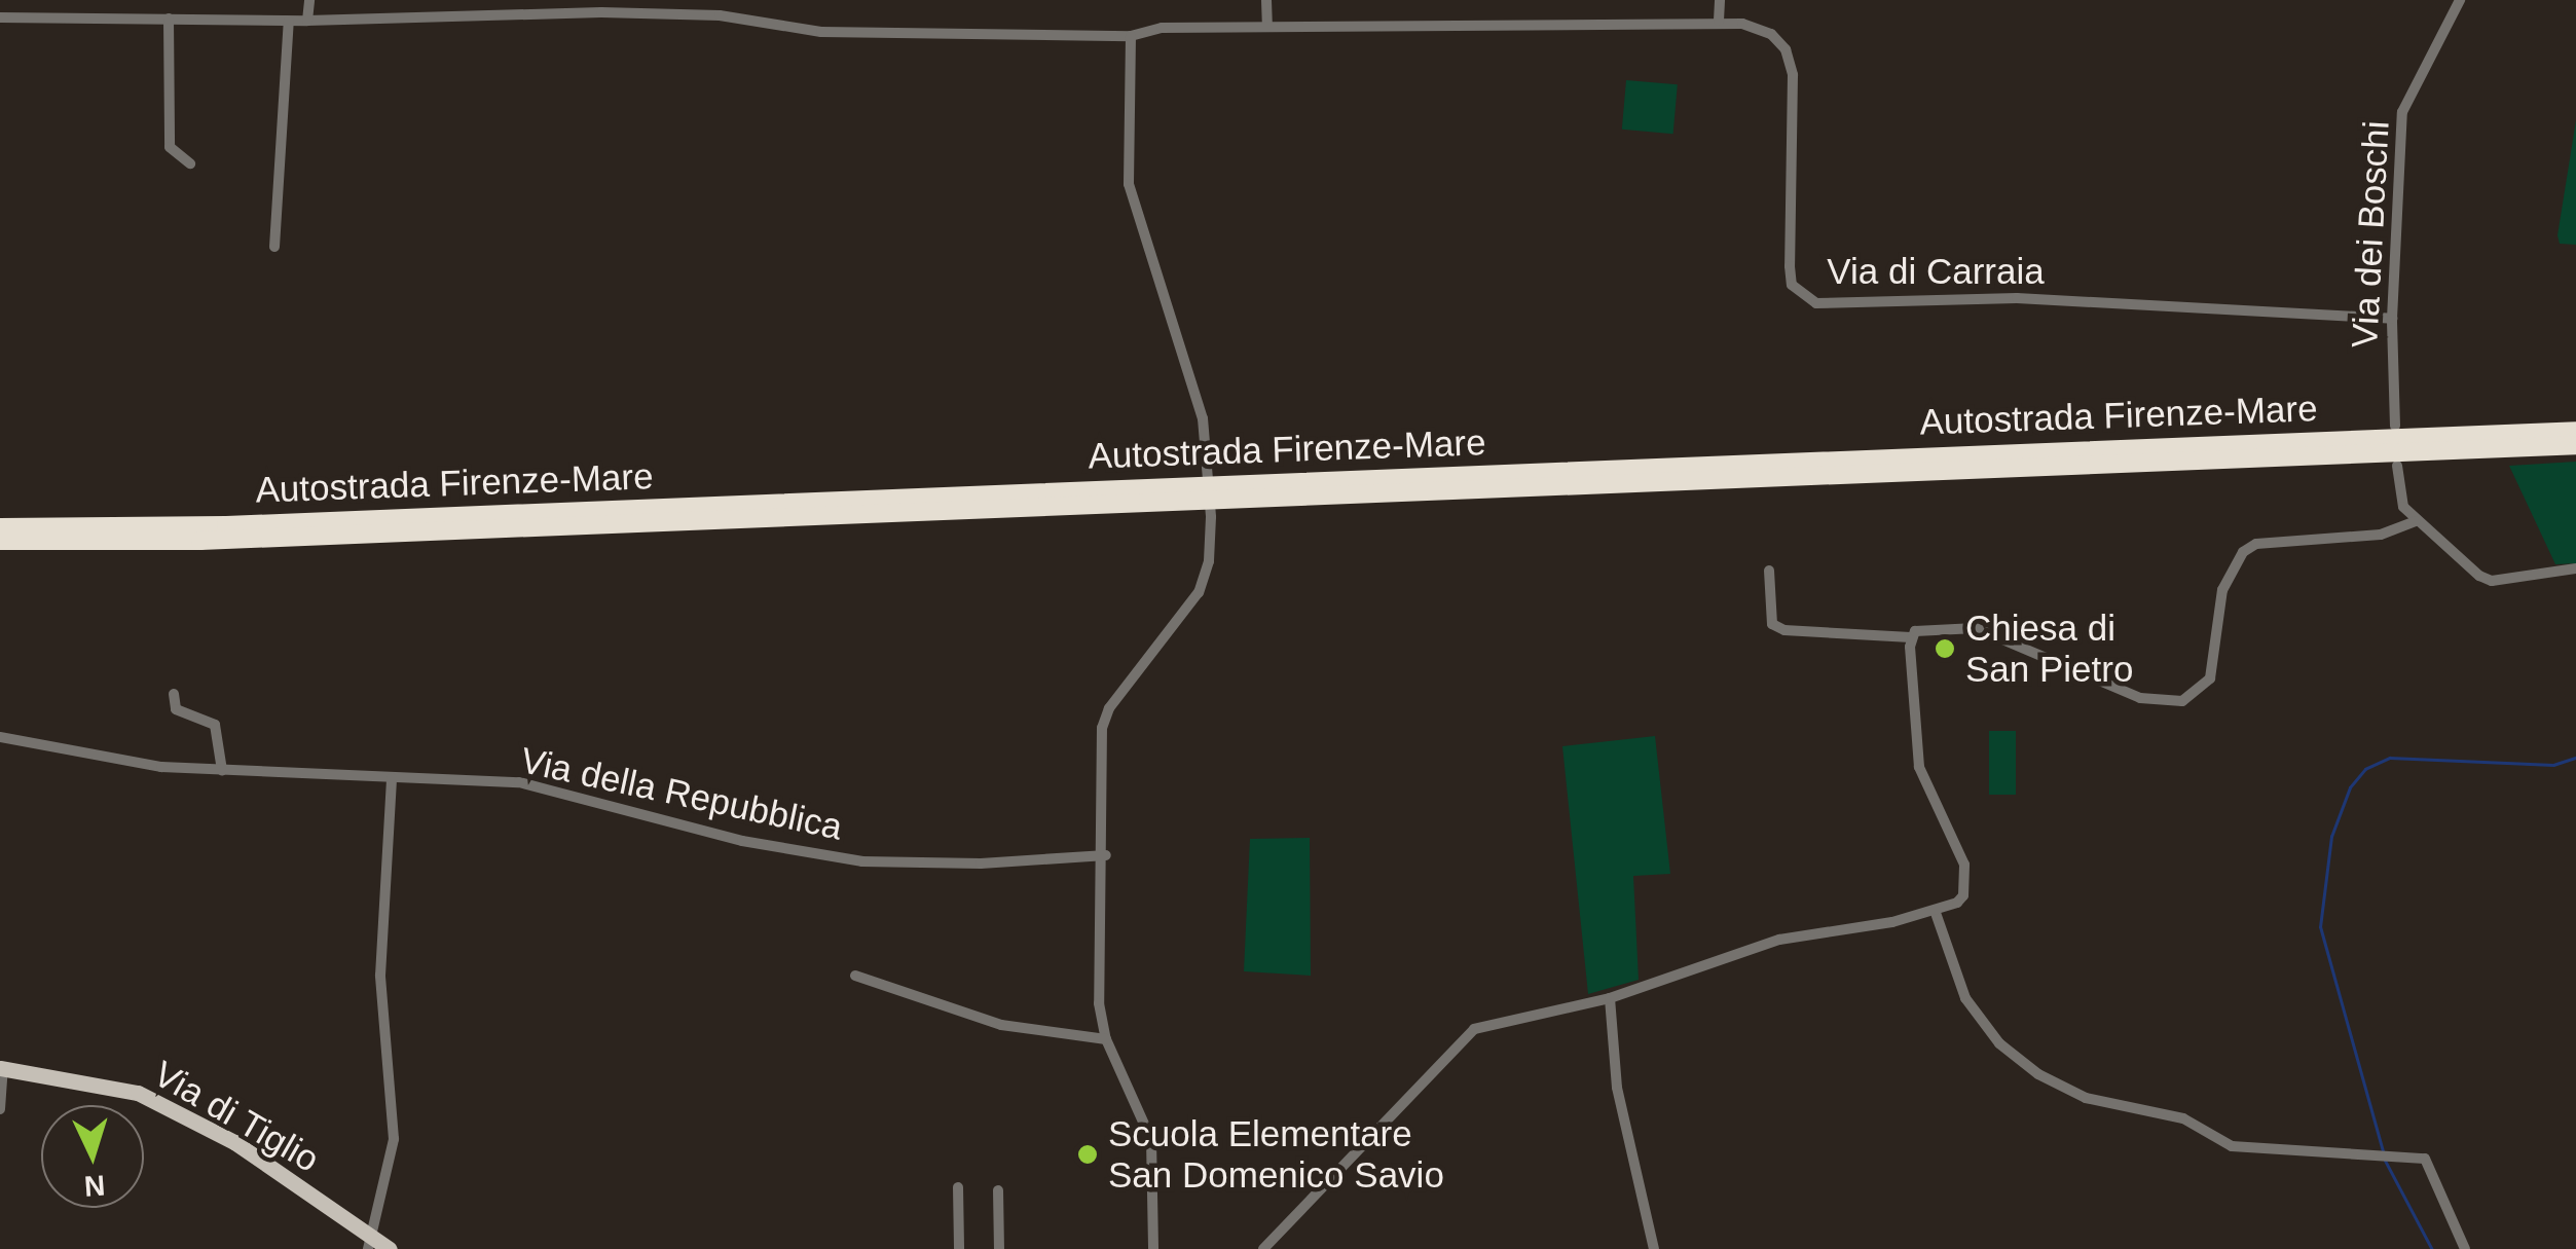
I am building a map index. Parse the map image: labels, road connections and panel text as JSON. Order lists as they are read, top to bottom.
{
  "streets": {
    "highway": ["Autostrada Firenze-Mare"],
    "main road": ["Via di Tiglio"],
    "street": ["Via dei Boschi", "Via di Carraia", "Via della Repubblica"]
  },
  "crossings": [
    ["Via dei Boschi", "Via di Carraia"]
  ],
  "places": ["Chiesa di San Pietro", "Scuola Elementare San Domenico Savio"],
  "north": "bottom"
}
